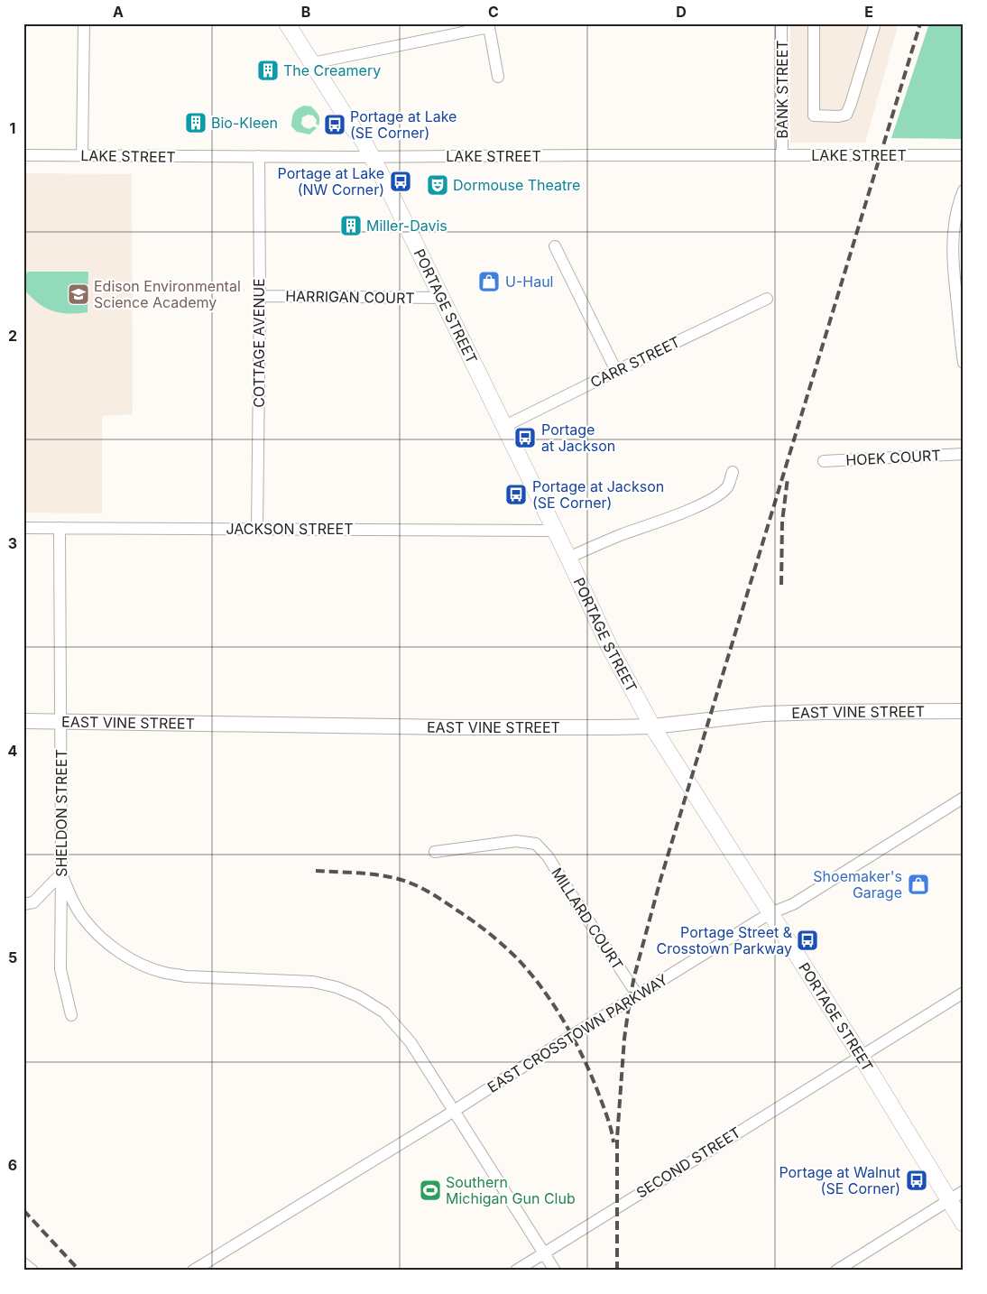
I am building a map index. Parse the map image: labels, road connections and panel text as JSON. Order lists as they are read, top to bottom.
{
  "streets": {
    "main road": ["PORTAGE STREET"],
    "street": [
      "BANK STREET",
      "LAKE STREET",
      "HARRIGAN COURT",
      "COTTAGE AVENUE",
      "CARR STREET",
      "HOEK COURT",
      "JACKSON STREET",
      "EAST VINE STREET",
      "SHELDON STREET",
      "MILLARD COURT",
      "EAST CROSSTOWN PARKWAY",
      "SECOND STREET"
    ]
  },
  "crossings": [
    ["BANK STREET", "LAKE STREET"],
    ["LAKE STREET", "PORTAGE STREET"],
    ["LAKE STREET", "COTTAGE AVENUE"],
    ["HARRIGAN COURT", "PORTAGE STREET"],
    ["HARRIGAN COURT", "COTTAGE AVENUE"],
    ["PORTAGE STREET", "CARR STREET"],
    ["PORTAGE STREET", "JACKSON STREET"],
    ["PORTAGE STREET", "EAST VINE STREET"],
    ["PORTAGE STREET", "EAST CROSSTOWN PARKWAY"],
    ["PORTAGE STREET", "SECOND STREET"],
    ["COTTAGE AVENUE", "JACKSON STREET"],
    ["JACKSON STREET", "SHELDON STREET"],
    ["EAST VINE STREET", "SHELDON STREET"],
    ["MILLARD COURT", "EAST CROSSTOWN PARKWAY"]
  ],
  "places": {
    "building": ["The Creamery", "Bio-Kleen", "Miller-Davis"],
    "bus stop": [
      "Portage at Lake (SE Corner)",
      "Portage at Lake (NW Corner)",
      "Portage at Jackson",
      "Portage at Jackson (SE Corner)",
      "Portage Street & Crosstown Parkway",
      "Portage at Walnut (SE Corner)"
    ],
    "theatre": ["Dormouse Theatre"],
    "shop": ["U-Haul", "Shoemaker's Garage"],
    "school or university": ["Edison Environmental Science Academy"],
    "sports": ["Southern Michigan Gun Club"]
  },
  "grid": {
    "columns": [
      "A",
      "B",
      "C",
      "D",
      "E"
    ],
    "rows": [
      "1",
      "2",
      "3",
      "4",
      "5",
      "6"
    ]
  }
}
